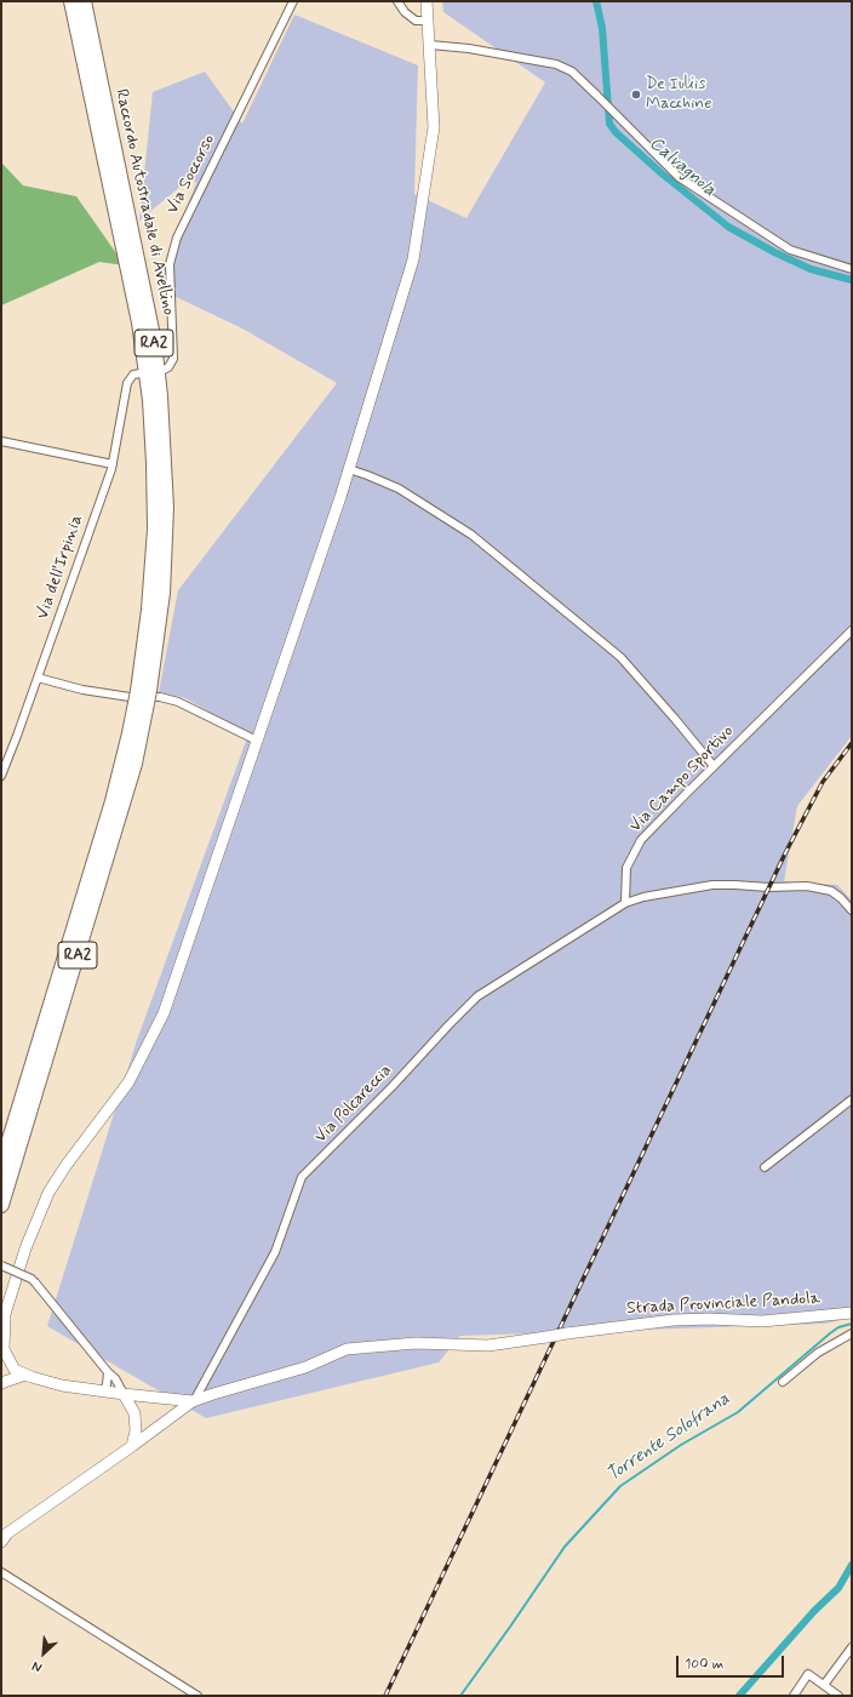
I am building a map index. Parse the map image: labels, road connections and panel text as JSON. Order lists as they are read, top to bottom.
{
  "streets": {
    "highway": ["Raccordo Autostradale di Avellino", "RA2"],
    "street": [
      "Via Soccorso",
      "Via dell'Irpinia",
      "Via Campo Sportivo",
      "Via Polcareccia",
      "Strada Provinciale Pandola"
    ]
  },
  "crossings": [
    ["Via Campo Sportivo", "Via Polcareccia"],
    ["Via Polcareccia", "Strada Provinciale Pandola"]
  ],
  "water": ["Calvagnola", "Torrente Solofrana"],
  "places": ["De Iuliis Macchine"],
  "scale_bar": "100 m",
  "north": "bottom left"
}
